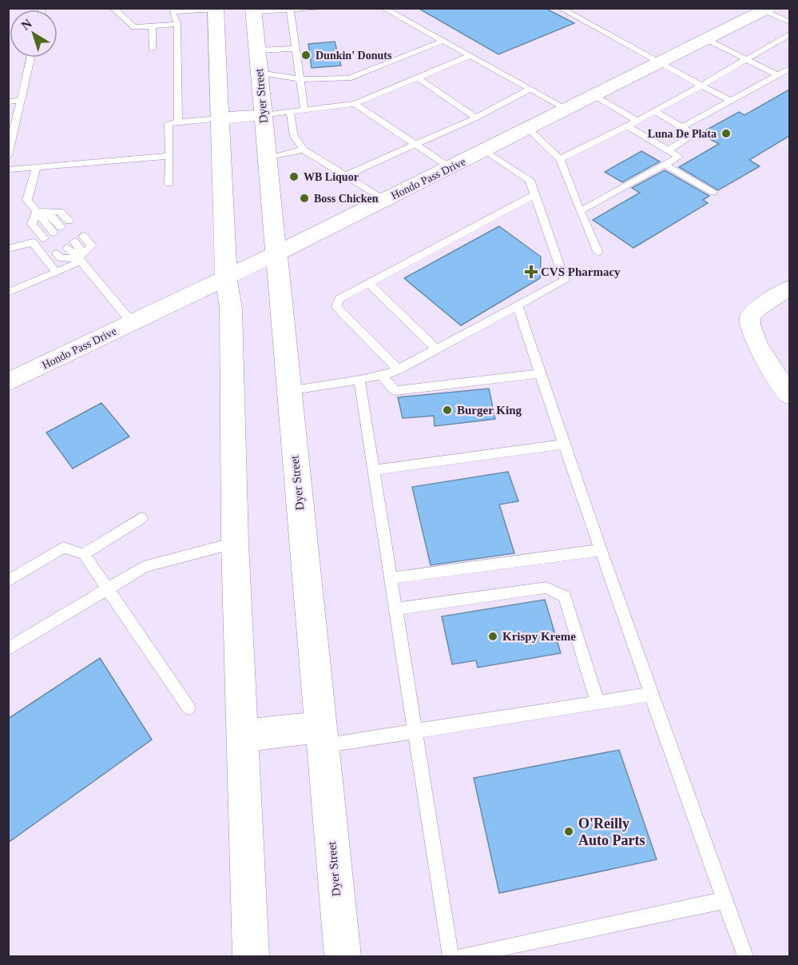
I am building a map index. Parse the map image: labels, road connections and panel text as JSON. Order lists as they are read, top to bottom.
{
  "streets": {
    "main road": ["Dyer Street", "Hondo Pass Drive"]
  },
  "crossings": [
    ["Dyer Street", "Hondo Pass Drive"]
  ],
  "places": {
    "other": [
      "Dunkin' Donuts",
      "Luna De Plata",
      "WB Liquor",
      "Boss Chicken",
      "Burger King",
      "Krispy Kreme",
      "O'Reilly Auto Parts"
    ],
    "health": ["CVS Pharmacy"]
  },
  "north": "top left"
}
